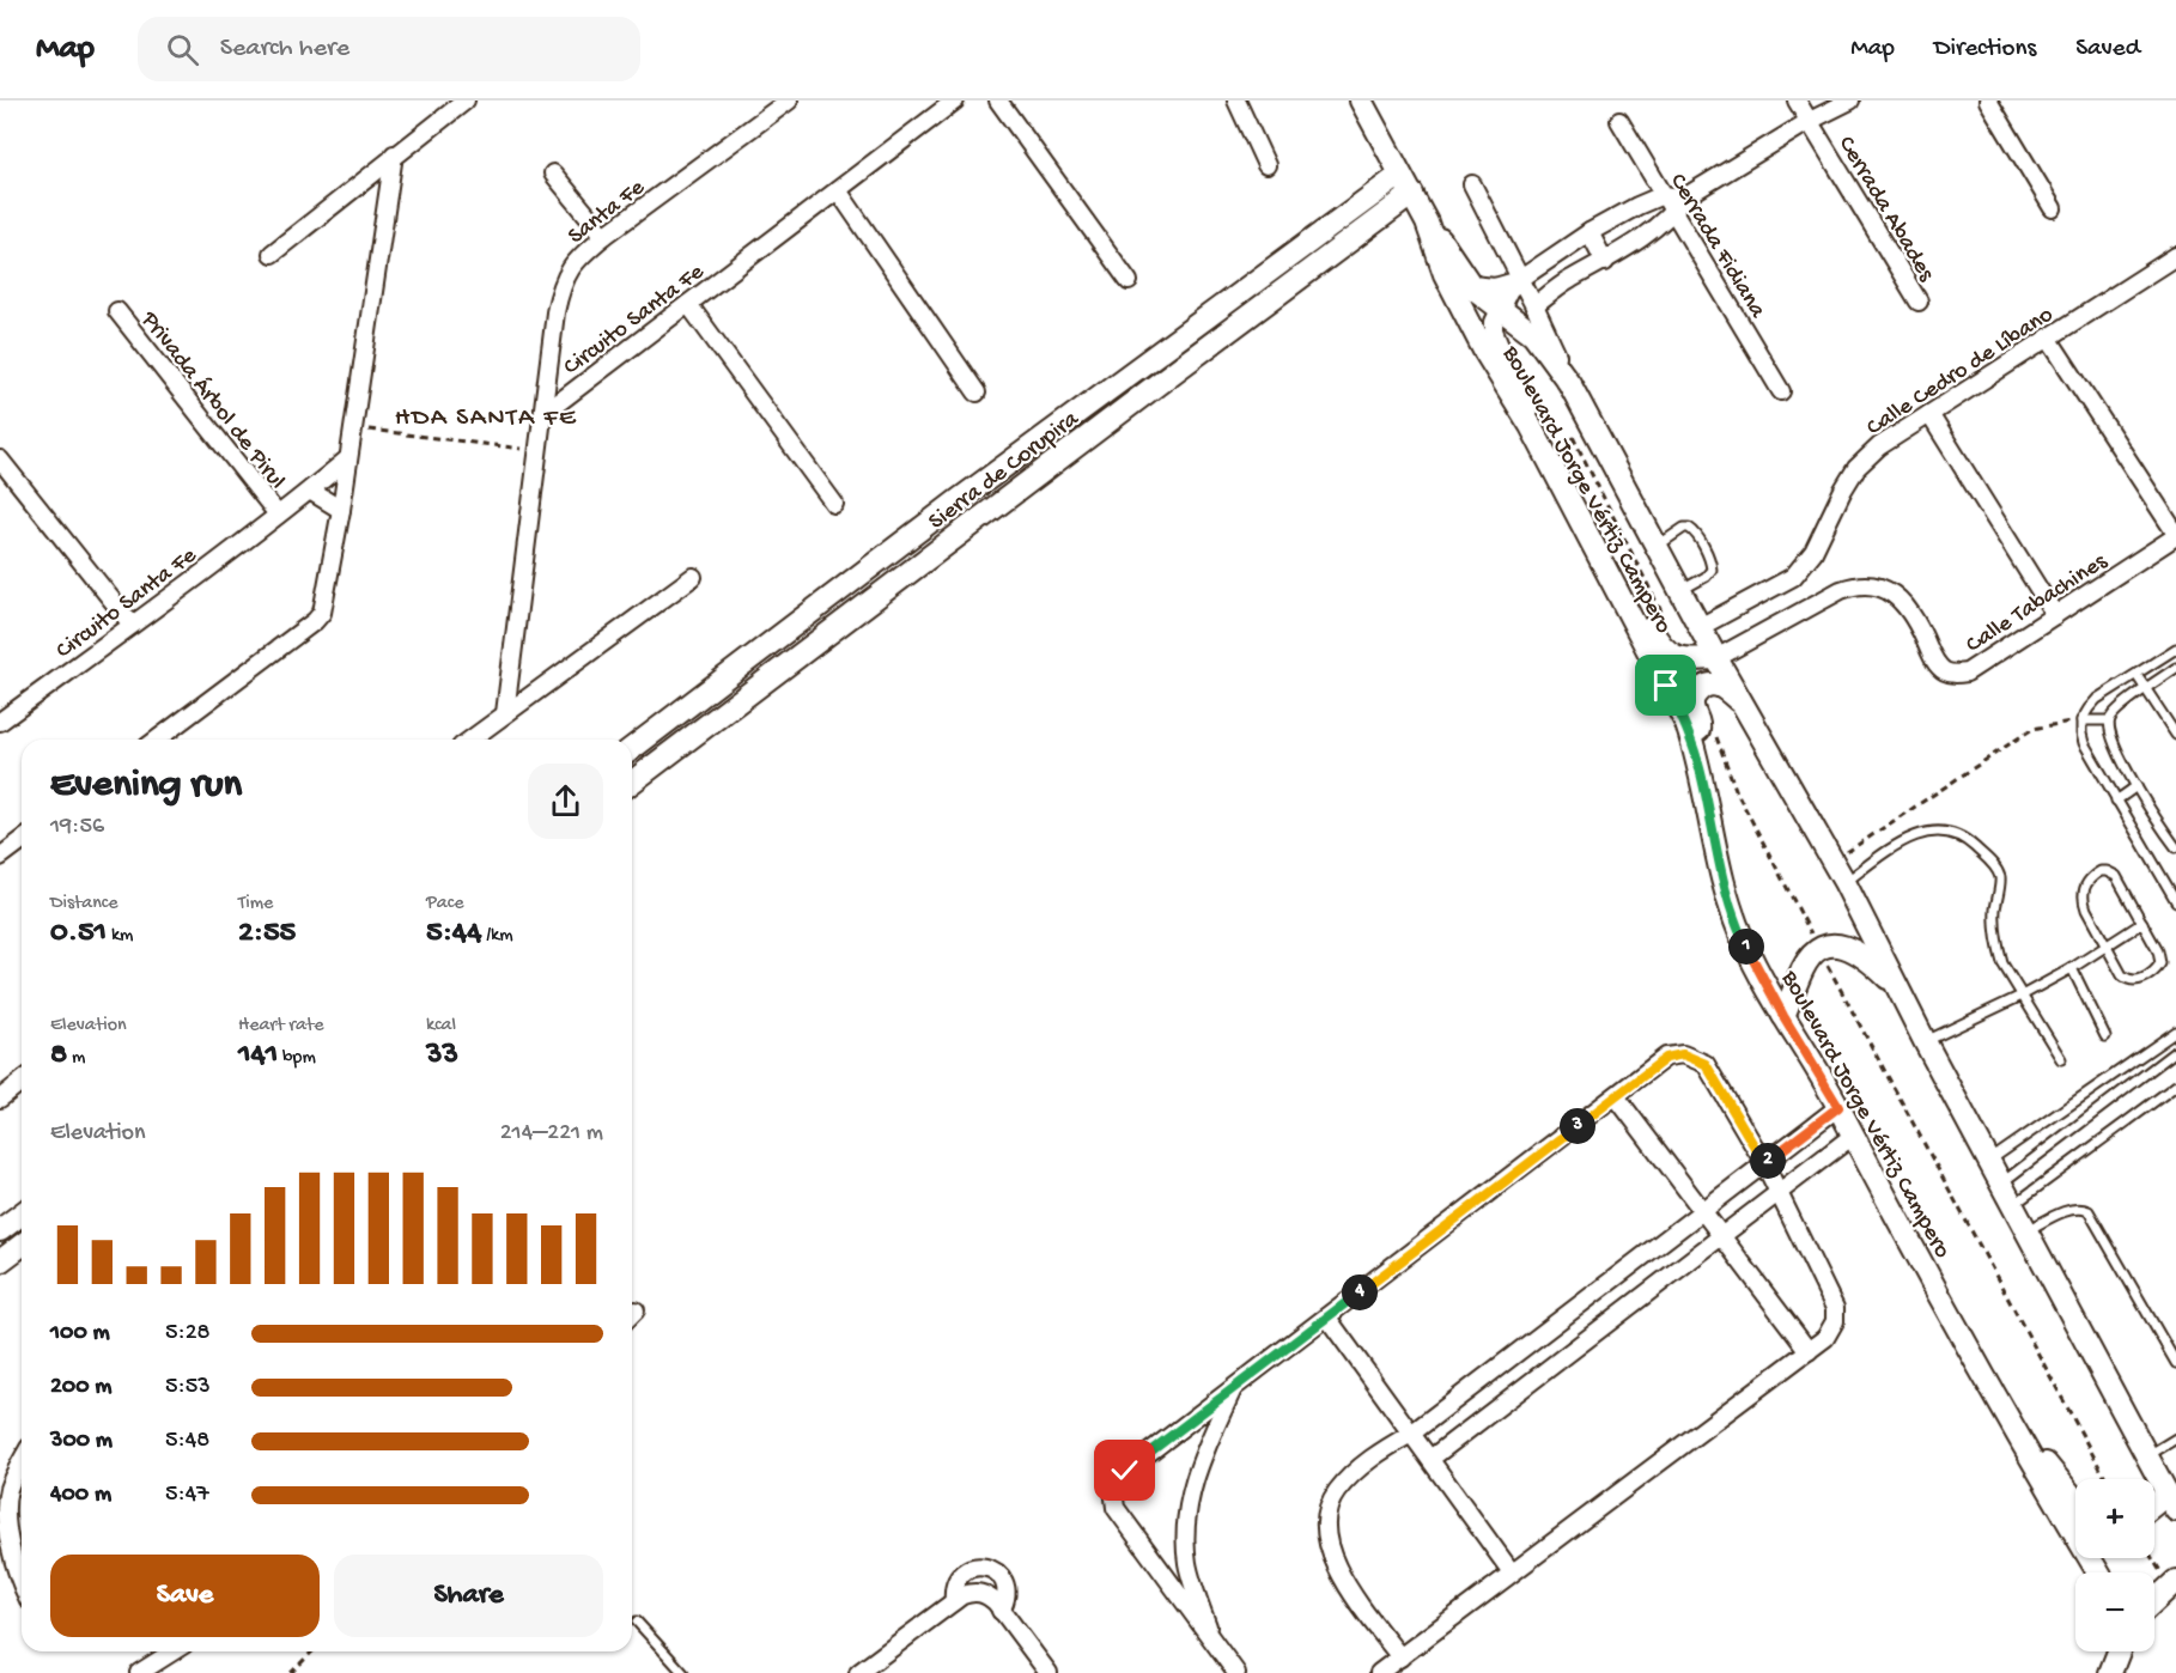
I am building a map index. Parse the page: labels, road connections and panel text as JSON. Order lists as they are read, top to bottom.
{
  "streets": {
    "main road": ["Sierra de Corupira", "Boulevard Jorge Vértiz Campero"],
    "street": [
      "Cerrada Abades",
      "Santa Fe",
      "Cerrada Fidiana",
      "Circuito Santa Fe",
      "Calle Cedro de Líbano",
      "Privada Árbol de Pirul",
      "Calle Tabachines"
    ]
  },
  "crossings": [
    ["Santa Fe", "Circuito Santa Fe"],
    ["Circuito Santa Fe", "Privada Árbol de Pirul"],
    ["Calle Cedro de Líbano", "Boulevard Jorge Vértiz Campero"],
    ["Calle Cedro de Líbano", "Calle Tabachines"],
    ["Sierra de Corupira", "Boulevard Jorge Vértiz Campero"],
    ["Boulevard Jorge Vértiz Campero", "Calle Tabachines"]
  ],
  "districts": ["HDA SANTA FE"],
  "page": {
    "header": "Map",
    "search": "Search here",
    "nav": ["Map", "Directions", "Saved"],
    "heading": ["Evening run", "19:56"],
    "stats": [
      ["Distance", "0.51 km"],
      ["Time", "2:55"],
      ["Pace", "5:44 /km"],
      ["Elevation", "8 m"],
      ["Heart rate", "141 bpm"],
      ["kcal", "33"]
    ],
    "pins": [
      "1",
      "3",
      "2",
      "4"
    ],
    "chart": ["Elevation", "214–221 m"],
    "list": [
      {
        "name": "100 m",
        "note": "5:28"
      },
      {
        "name": "200 m",
        "note": "5:53"
      },
      {
        "name": "300 m",
        "note": "5:48"
      },
      {
        "name": "400 m",
        "note": "5:47"
      }
    ],
    "map_buttons": ["+", "−"],
    "buttons": ["Save", "Share"]
  }
}
